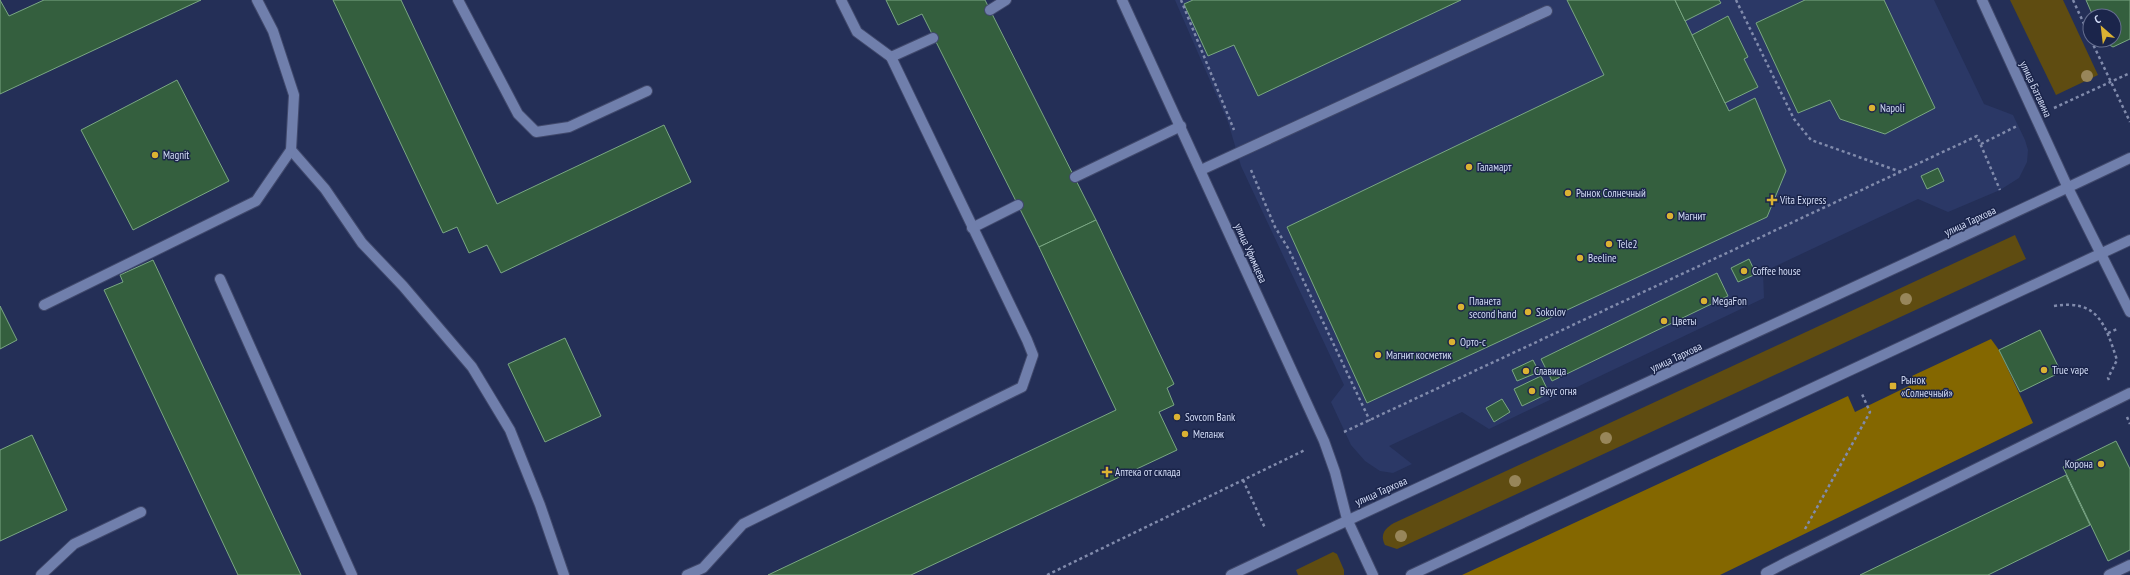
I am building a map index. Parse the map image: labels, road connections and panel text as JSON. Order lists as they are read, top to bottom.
{
  "streets": {
    "main road": ["улица Батавина", "улица Тархова", "улица Уфимцева"]
  },
  "crossings": [
    ["улица Батавина", "улица Тархова"],
    ["улица Тархова", "улица Уфимцева"]
  ],
  "places": {
    "other": [
      "Napoli",
      "Magnit",
      "Галамарт",
      "Рынок Солнечный",
      "Магнит",
      "Tele2",
      "Beeline",
      "Coffee house",
      "MegaFon",
      "Планета second hand",
      "Sokolov",
      "Цветы",
      "Орто-с",
      "Магнит косметик",
      "True vape",
      "Славица",
      "Вкус огня",
      "Sovcom Bank",
      "Меланж",
      "Корона"
    ],
    "health": ["Vita Express", "Аптека от склада"],
    "transit": ["Рынок «Солнечный»"]
  },
  "north": "top left"
}
